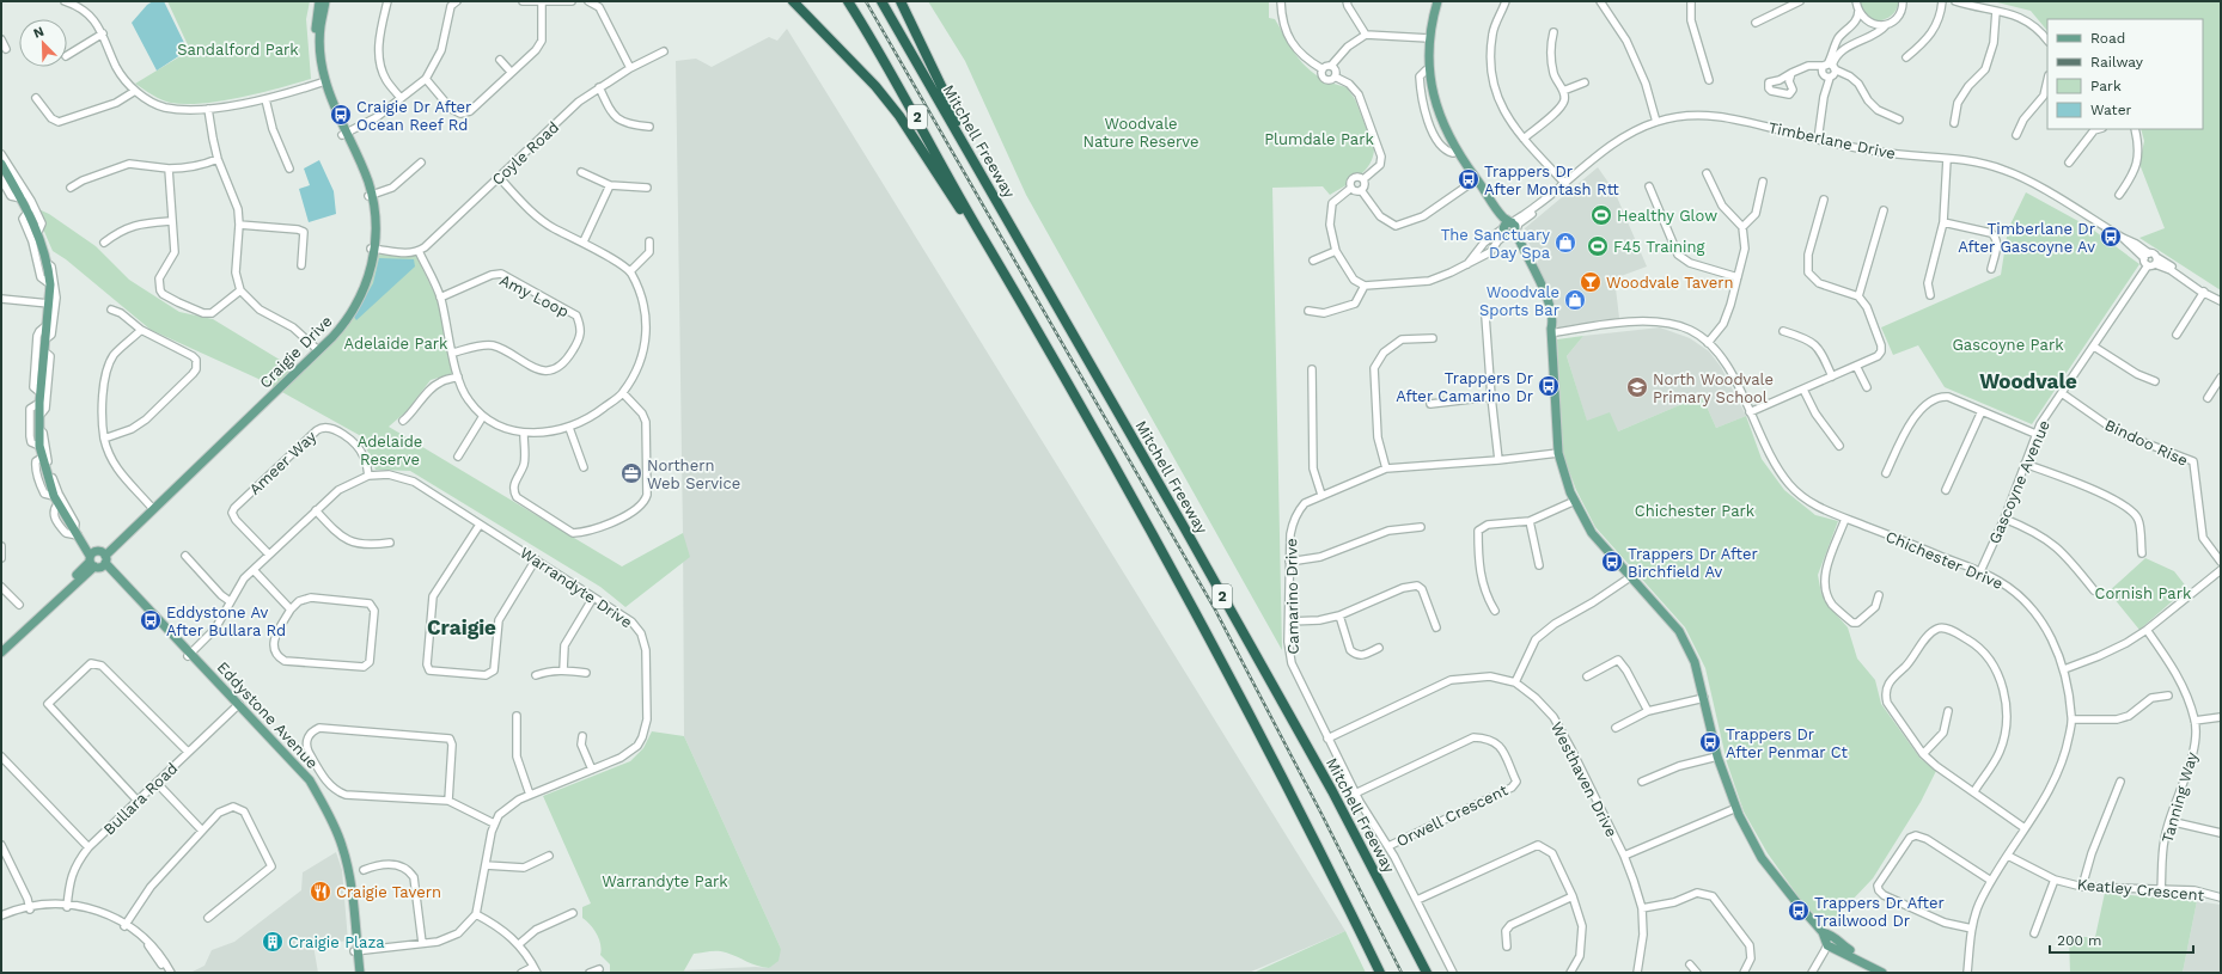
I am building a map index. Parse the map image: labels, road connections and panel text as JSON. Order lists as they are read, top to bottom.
{
  "streets": {
    "highway": ["2", "Mitchell Freeway"],
    "main road": ["Craigie Drive", "Eddystone Avenue"],
    "street": [
      "Timberlane Drive",
      "Coyle Road",
      "Amy Loop",
      "Bindoo Rise",
      "Ameer Way",
      "Gascoyne Avenue",
      "Chichester Drive",
      "Warrandyte Drive",
      "Camarino Drive",
      "Westhaven Drive",
      "Tanning Way",
      "Bullara Road",
      "Orwell Crescent",
      "Keatley Crescent"
    ]
  },
  "crossings": [
    ["Timberlane Drive", "Gascoyne Avenue"],
    ["Craigie Drive", "Eddystone Avenue"],
    ["Bindoo Rise", "Gascoyne Avenue"],
    ["Ameer Way", "Warrandyte Drive"],
    ["Gascoyne Avenue", "Chichester Drive"],
    ["Chichester Drive", "Keatley Crescent"],
    ["Warrandyte Drive", "Eddystone Avenue"],
    ["Camarino Drive", "Westhaven Drive"],
    ["Camarino Drive", "Orwell Crescent"],
    ["Eddystone Avenue", "Bullara Road"],
    ["Tanning Way", "Keatley Crescent"]
  ],
  "districts": ["Woodvale", "Craigie"],
  "parks": [
    "Sandalford Park",
    "Woodvale Nature Reserve",
    "Plumdale Park",
    "Adelaide Park",
    "Gascoyne Park",
    "Adelaide Reserve",
    "Chichester Park",
    "Cornish Park",
    "Warrandyte Park"
  ],
  "places": {
    "bus stop": [
      "Craigie Dr After Ocean Reef Rd",
      "Trappers Dr After Montash Rtt",
      "Timberlane Dr After Gascoyne Av",
      "Trappers Dr After Camarino Dr",
      "Trappers Dr After Birchfield Av",
      "Eddystone Av After Bullara Rd",
      "Trappers Dr After Penmar Ct",
      "Trappers Dr After Trailwood Dr"
    ],
    "sports": ["Healthy Glow", "F45 Training"],
    "shop": ["The Sanctuary Day Spa", "Woodvale Sports Bar"],
    "bar": ["Woodvale Tavern"],
    "school or university": ["North Woodvale Primary School"],
    "office": ["Northern Web Service"],
    "restaurant": ["Craigie Tavern"],
    "building": ["Craigie Plaza"]
  },
  "legend": [
    "Road",
    "Railway",
    "Park",
    "Water"
  ],
  "scale_bar": "200 m",
  "north": "top left"
}
